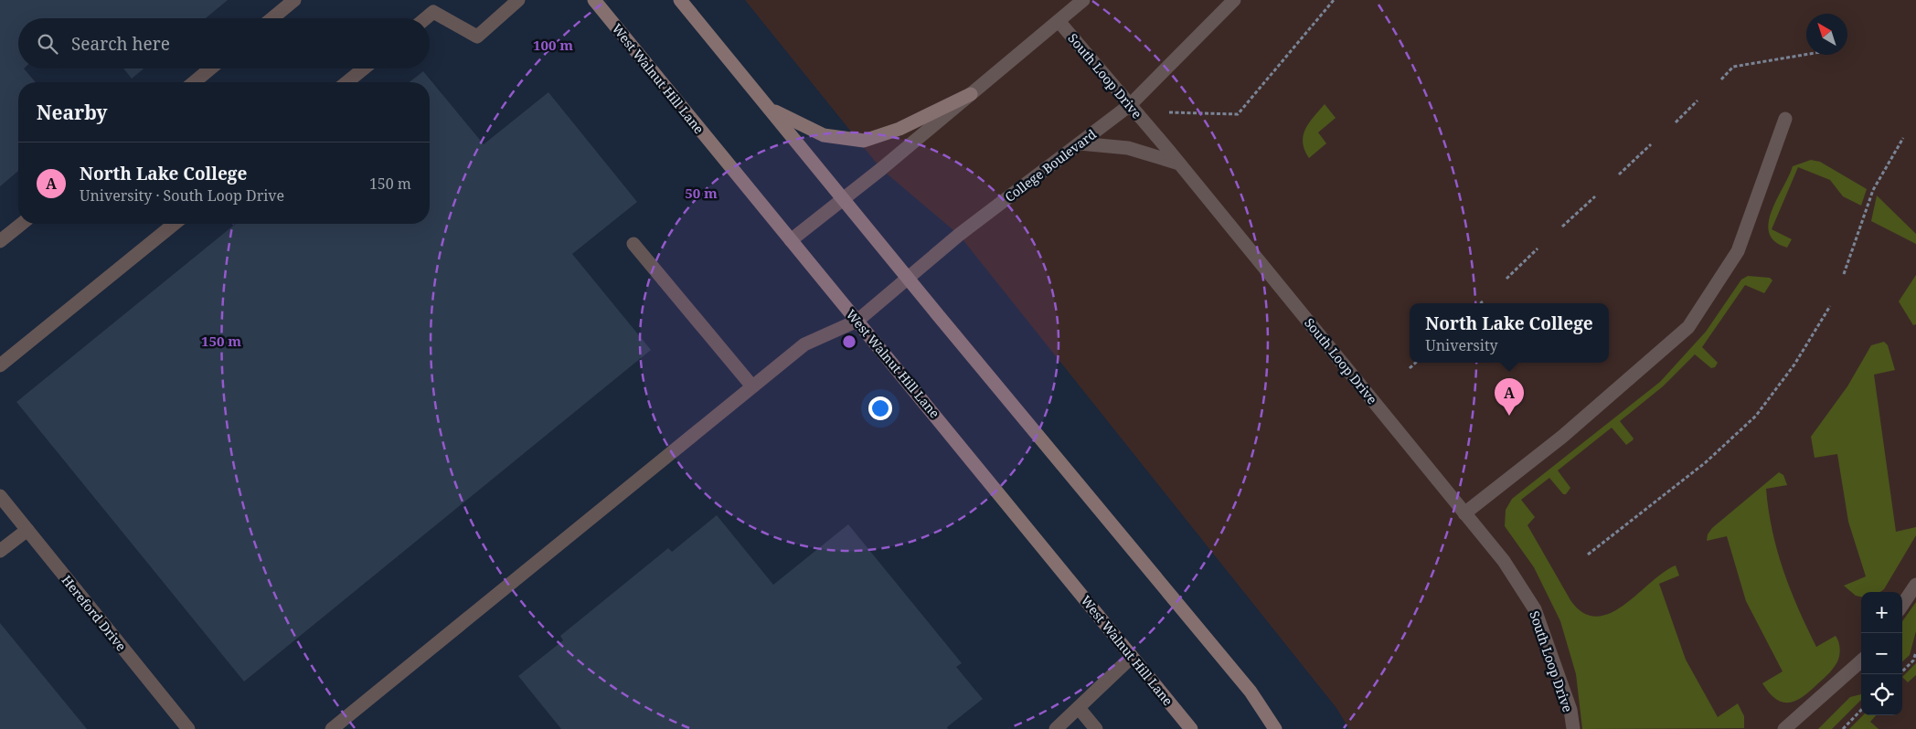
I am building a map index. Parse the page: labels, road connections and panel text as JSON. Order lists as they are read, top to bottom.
{
  "streets": {
    "main road": ["West Walnut Hill Lane"],
    "street": ["South Loop Drive", "College Boulevard", "Hereford Drive"]
  },
  "crossings": [
    ["South Loop Drive", "College Boulevard"],
    ["West Walnut Hill Lane", "College Boulevard"]
  ],
  "north": "top left",
  "page": {
    "search": "Search here",
    "heading": "Nearby",
    "list": [
      {
        "mark": "A",
        "name": "North Lake College",
        "note": "University · South Loop Drive",
        "value": "150 m"
      }
    ],
    "popup": ["North Lake College", "University"],
    "pins": "A",
    "map_buttons": ["+", "−"]
  },
  "rings": ["100 m", "50 m", "150 m"]
}
